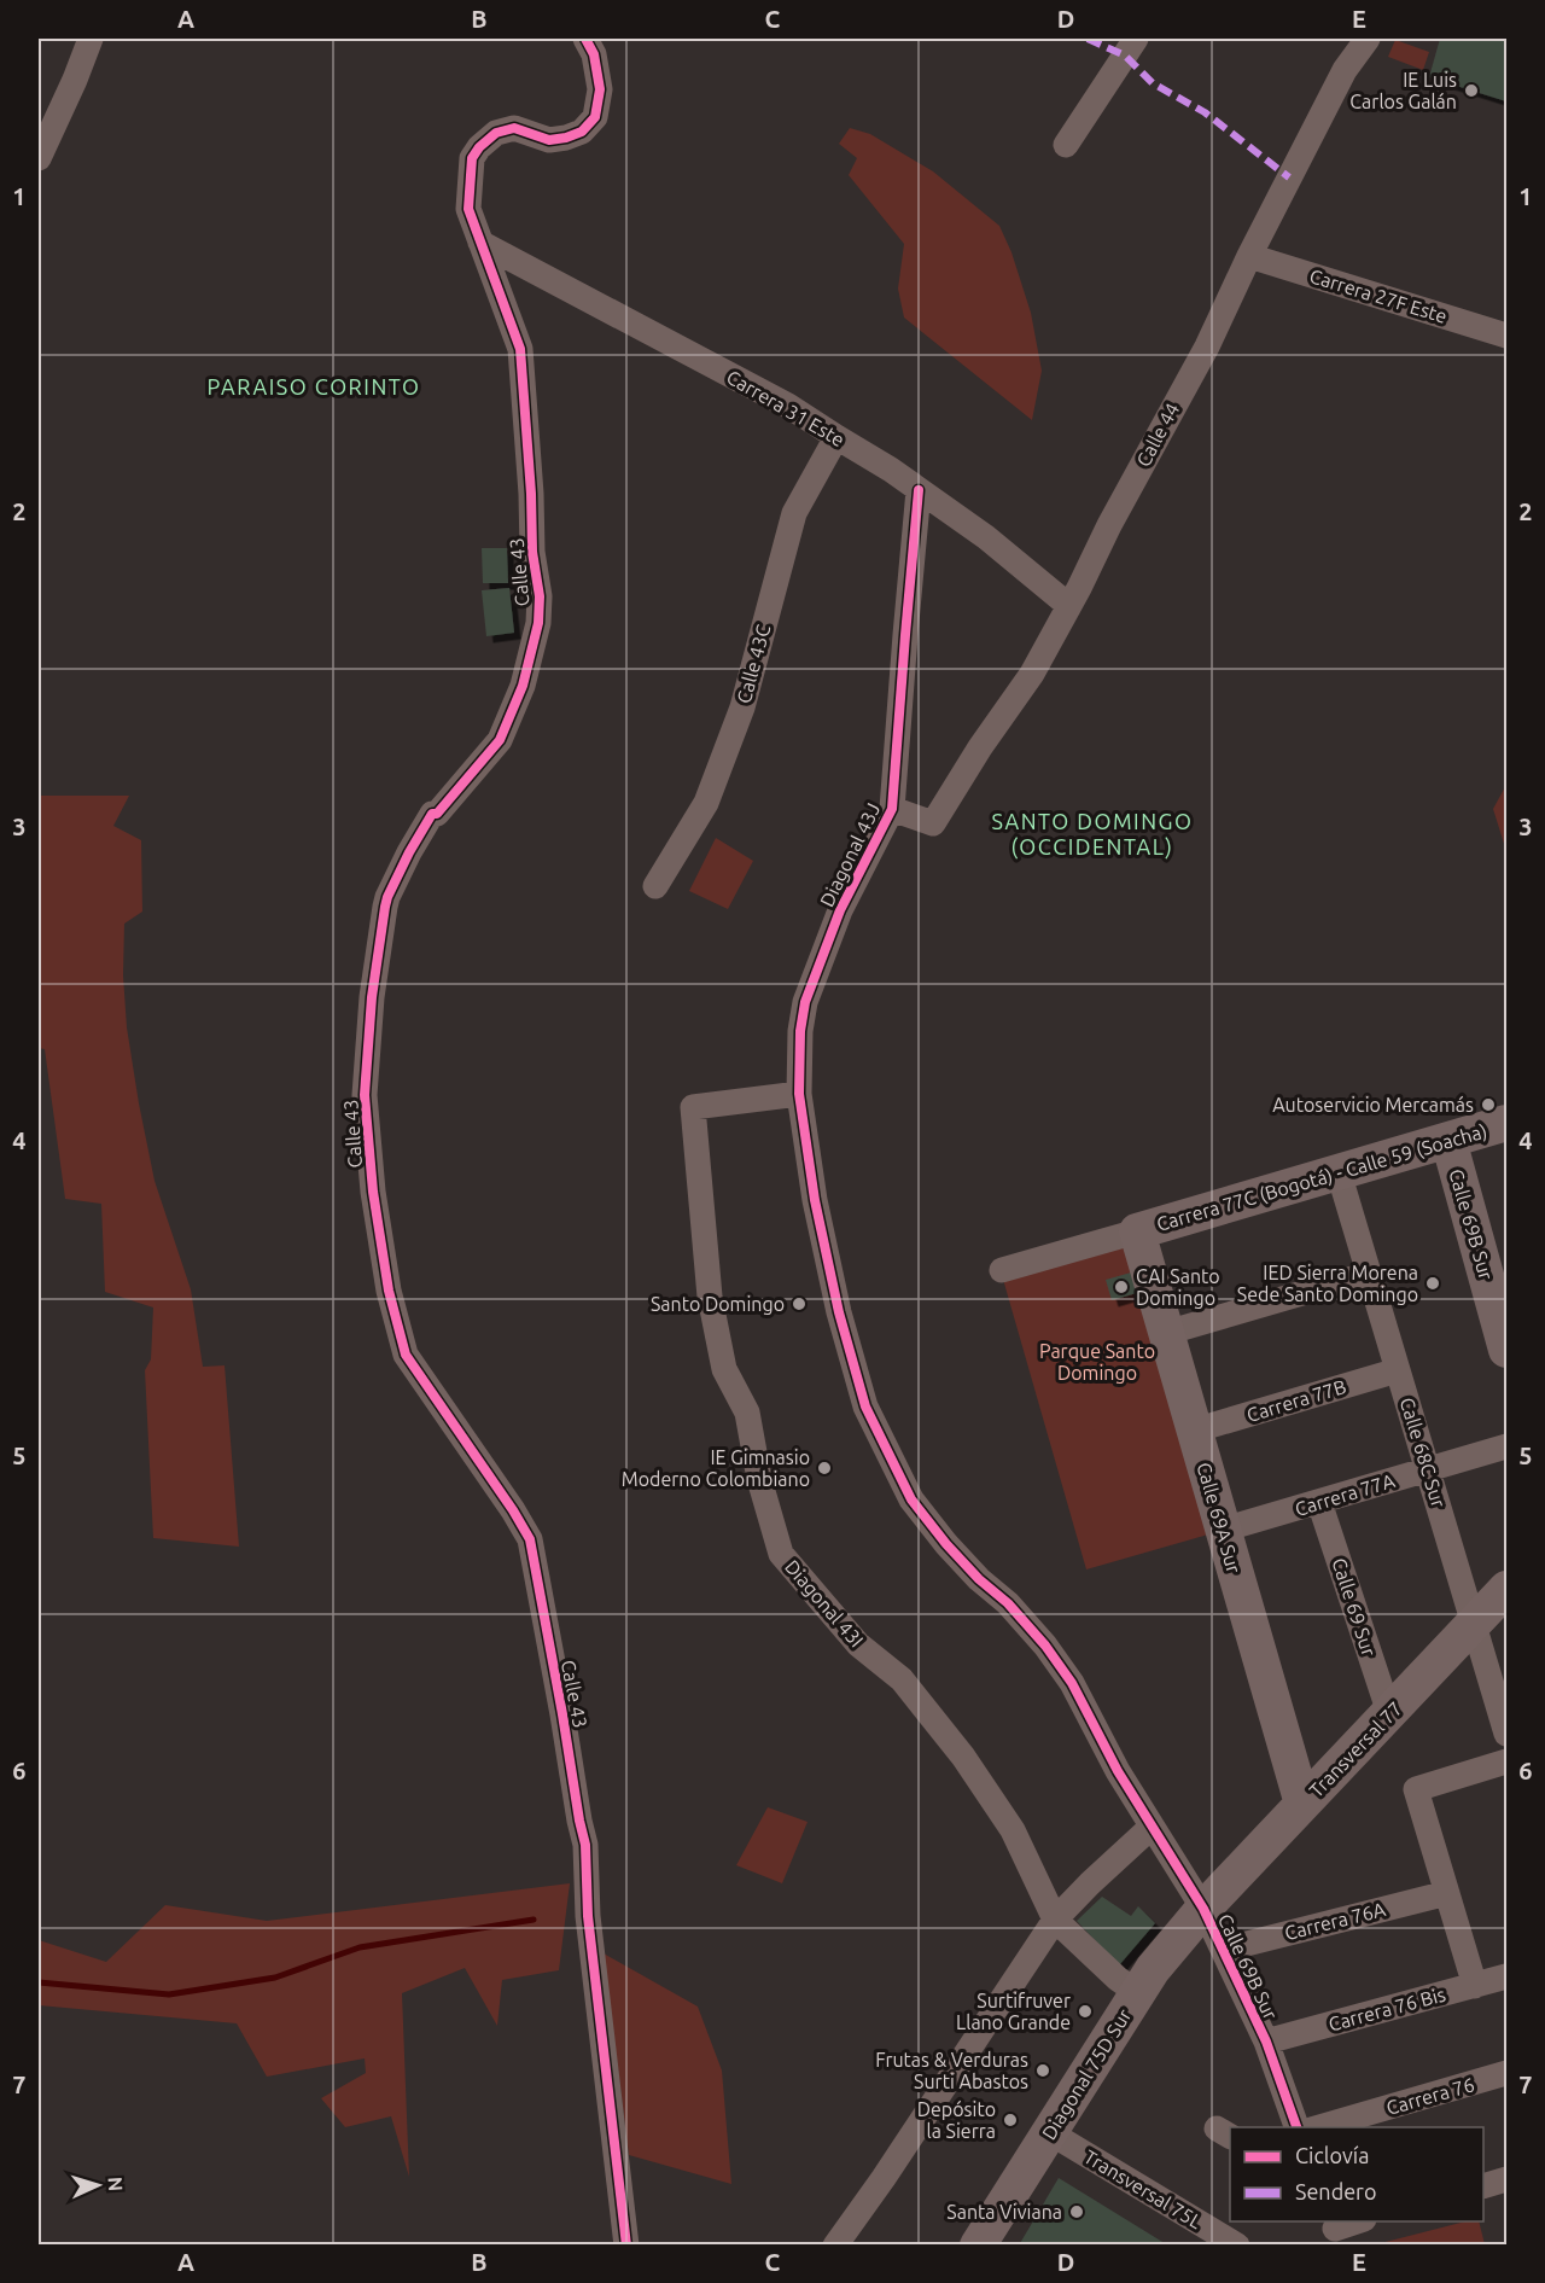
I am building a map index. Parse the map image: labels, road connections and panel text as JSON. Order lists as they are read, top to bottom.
{
  "streets": {
    "street": [
      "Carrera 27F Este",
      "Carrera 31 Este",
      "Calle 44",
      "Calle 43",
      "Calle 43C",
      "Diagonal 43J",
      "Carrera 77C (Bogotá) - Calle 59 (Soacha)",
      "Calle 69B Sur",
      "Carrera 77B",
      "Calle 68C Sur",
      "Carrera 77A",
      "Calle 69A Sur",
      "Diagonal 43I",
      "Calle 69 Sur",
      "Transversal 77",
      "Carrera 76A",
      "Carrera 76 Bis",
      "Diagonal 75D Sur",
      "Carrera 76",
      "Transversal 75L"
    ]
  },
  "crossings": [
    ["Carrera 27F Este", "Calle 44"],
    ["Carrera 31 Este", "Calle 44"],
    ["Carrera 31 Este", "Calle 43"],
    ["Carrera 31 Este", "Calle 43C"],
    ["Carrera 31 Este", "Diagonal 43J"],
    ["Calle 44", "Diagonal 43J"],
    ["Diagonal 43J", "Calle 69B Sur"],
    ["Diagonal 43J", "Diagonal 43I"],
    ["Carrera 77C (Bogotá) - Calle 59 (Soacha)", "Calle 69B Sur"],
    ["Carrera 77C (Bogotá) - Calle 59 (Soacha)", "Calle 68C Sur"],
    ["Carrera 77C (Bogotá) - Calle 59 (Soacha)", "Calle 69A Sur"],
    ["Calle 69B Sur", "Transversal 77"],
    ["Calle 69B Sur", "Carrera 76A"],
    ["Calle 69B Sur", "Carrera 76 Bis"],
    ["Calle 69B Sur", "Diagonal 75D Sur"],
    ["Carrera 77B", "Calle 68C Sur"],
    ["Carrera 77B", "Calle 69A Sur"],
    ["Calle 68C Sur", "Carrera 77A"],
    ["Calle 68C Sur", "Transversal 77"],
    ["Carrera 77A", "Calle 69A Sur"],
    ["Carrera 77A", "Calle 69 Sur"],
    ["Calle 69A Sur", "Transversal 77"],
    ["Calle 69 Sur", "Transversal 77"],
    ["Transversal 77", "Diagonal 75D Sur"],
    ["Diagonal 75D Sur", "Transversal 75L"]
  ],
  "districts": ["PARAISO CORINTO", "SANTO DOMINGO (OCCIDENTAL)"],
  "parks": ["Parque Santo Domingo"],
  "places": [
    "IE Luis Carlos Galán",
    "Autoservicio Mercamás",
    "IED Sierra Morena Sede Santo Domingo",
    "CAI Santo Domingo",
    "Santo Domingo",
    "IE Gimnasio Moderno Colombiano",
    "Surtifruver Llano Grande",
    "Frutas & Verduras Surti Abastos",
    "Depósito la Sierra",
    "Santa Viviana"
  ],
  "legend": ["Ciclovía", "Sendero"],
  "north": "right",
  "grid": {
    "columns": [
      "A",
      "B",
      "C",
      "D",
      "E"
    ],
    "rows": [
      "1",
      "2",
      "3",
      "4",
      "5",
      "6",
      "7"
    ]
  }
}
